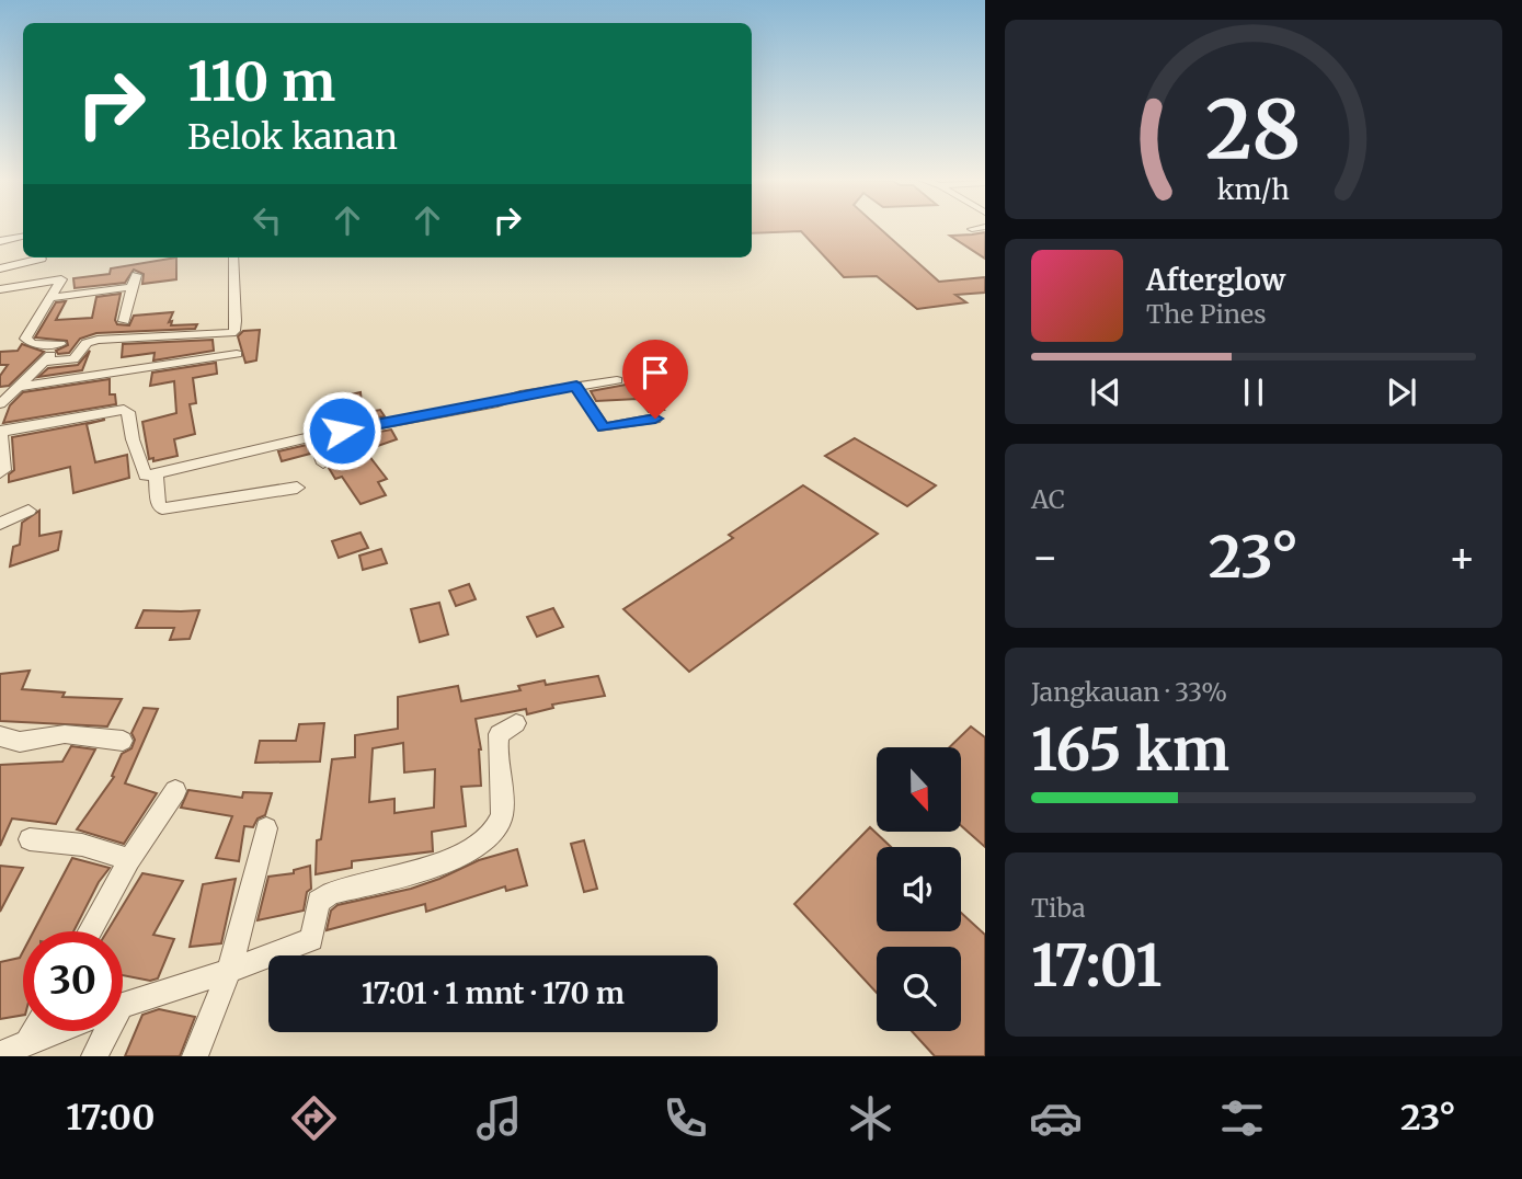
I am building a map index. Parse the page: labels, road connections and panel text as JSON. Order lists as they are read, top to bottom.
{
  "north": "bottom",
  "page": {
    "turn": ["110 m", "Belok kanan"],
    "song": ["Afterglow", "The Pines"],
    "tile": [
      "AC",
      ["Jangkauan · 33%", "165 km"],
      ["Tiba", "17:01"]
    ],
    "heat": ["−", "23°", "+"],
    "limit": "30",
    "trip": "17:01 · 1 mnt · 170 m",
    "tabs": ["17:00", "23°"],
    "gauge": ["28", "km/h"]
  }
}
